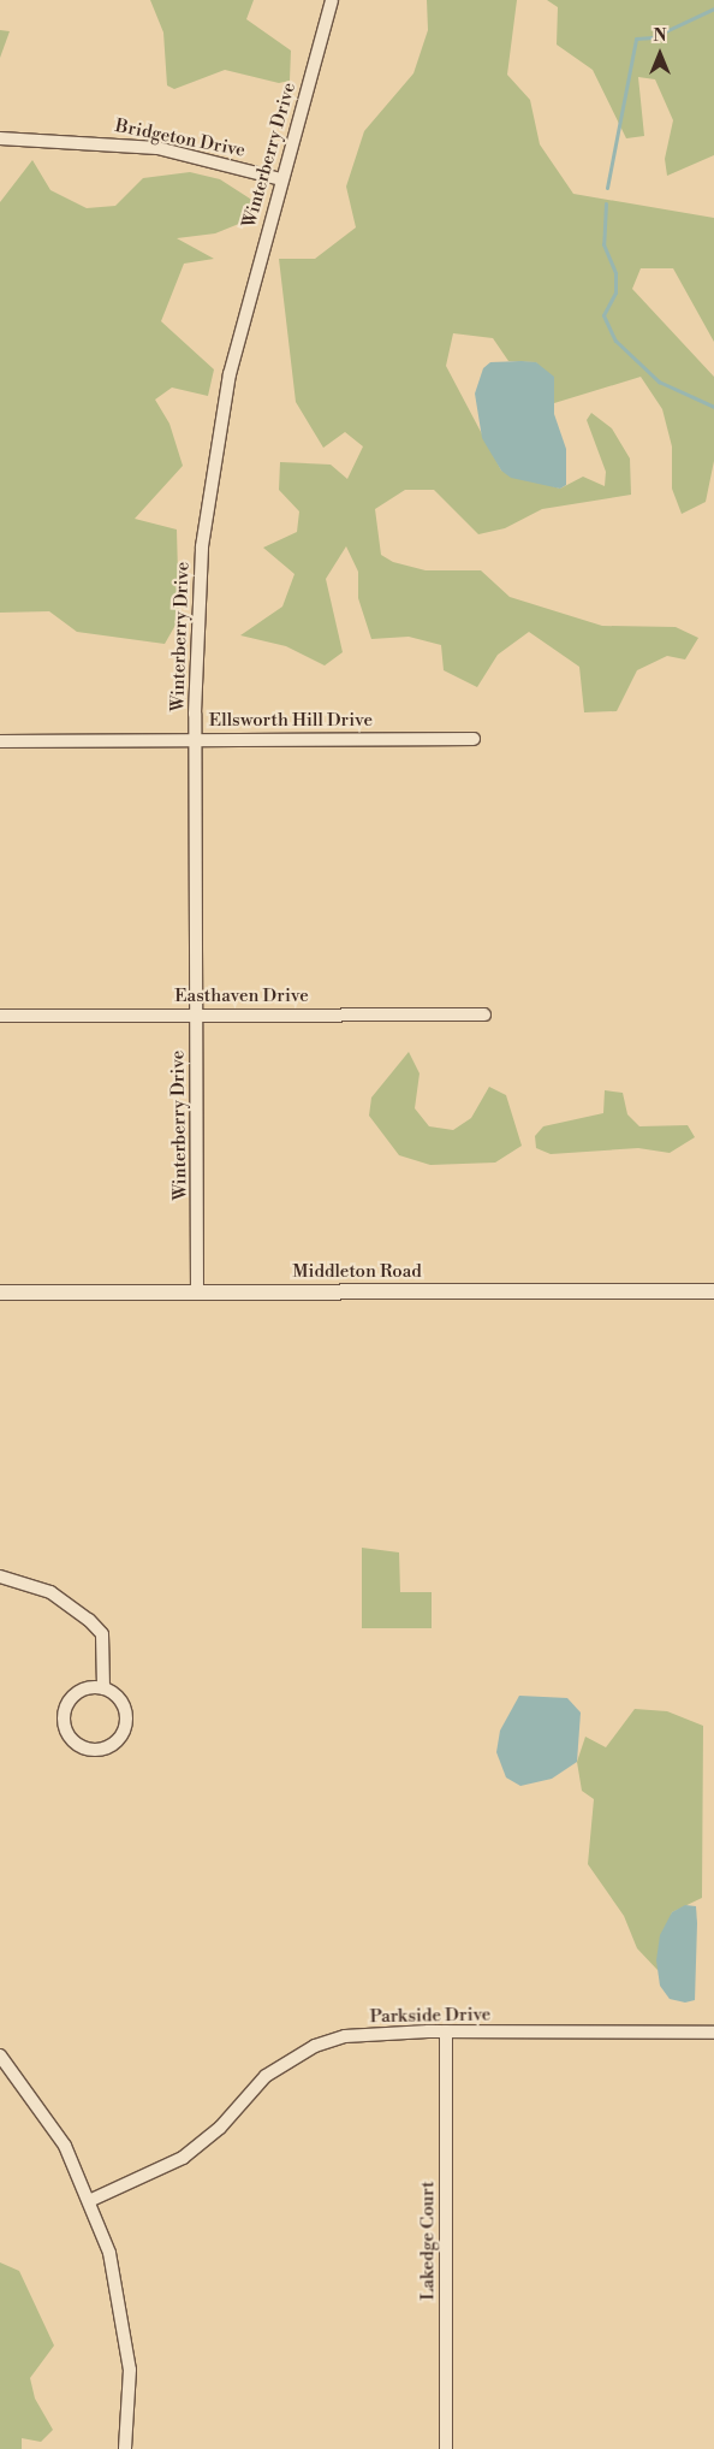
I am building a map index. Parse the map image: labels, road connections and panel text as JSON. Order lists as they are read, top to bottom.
{
  "streets": {
    "street": [
      "Bridgeton Drive",
      "Winterberry Drive",
      "Ellsworth Hill Drive",
      "Easthaven Drive",
      "Middleton Road",
      "Parkside Drive",
      "Lakedge Court"
    ]
  },
  "crossings": [
    ["Bridgeton Drive", "Winterberry Drive"],
    ["Winterberry Drive", "Ellsworth Hill Drive"],
    ["Winterberry Drive", "Easthaven Drive"],
    ["Winterberry Drive", "Middleton Road"],
    ["Parkside Drive", "Lakedge Court"]
  ],
  "north": "top"
}
